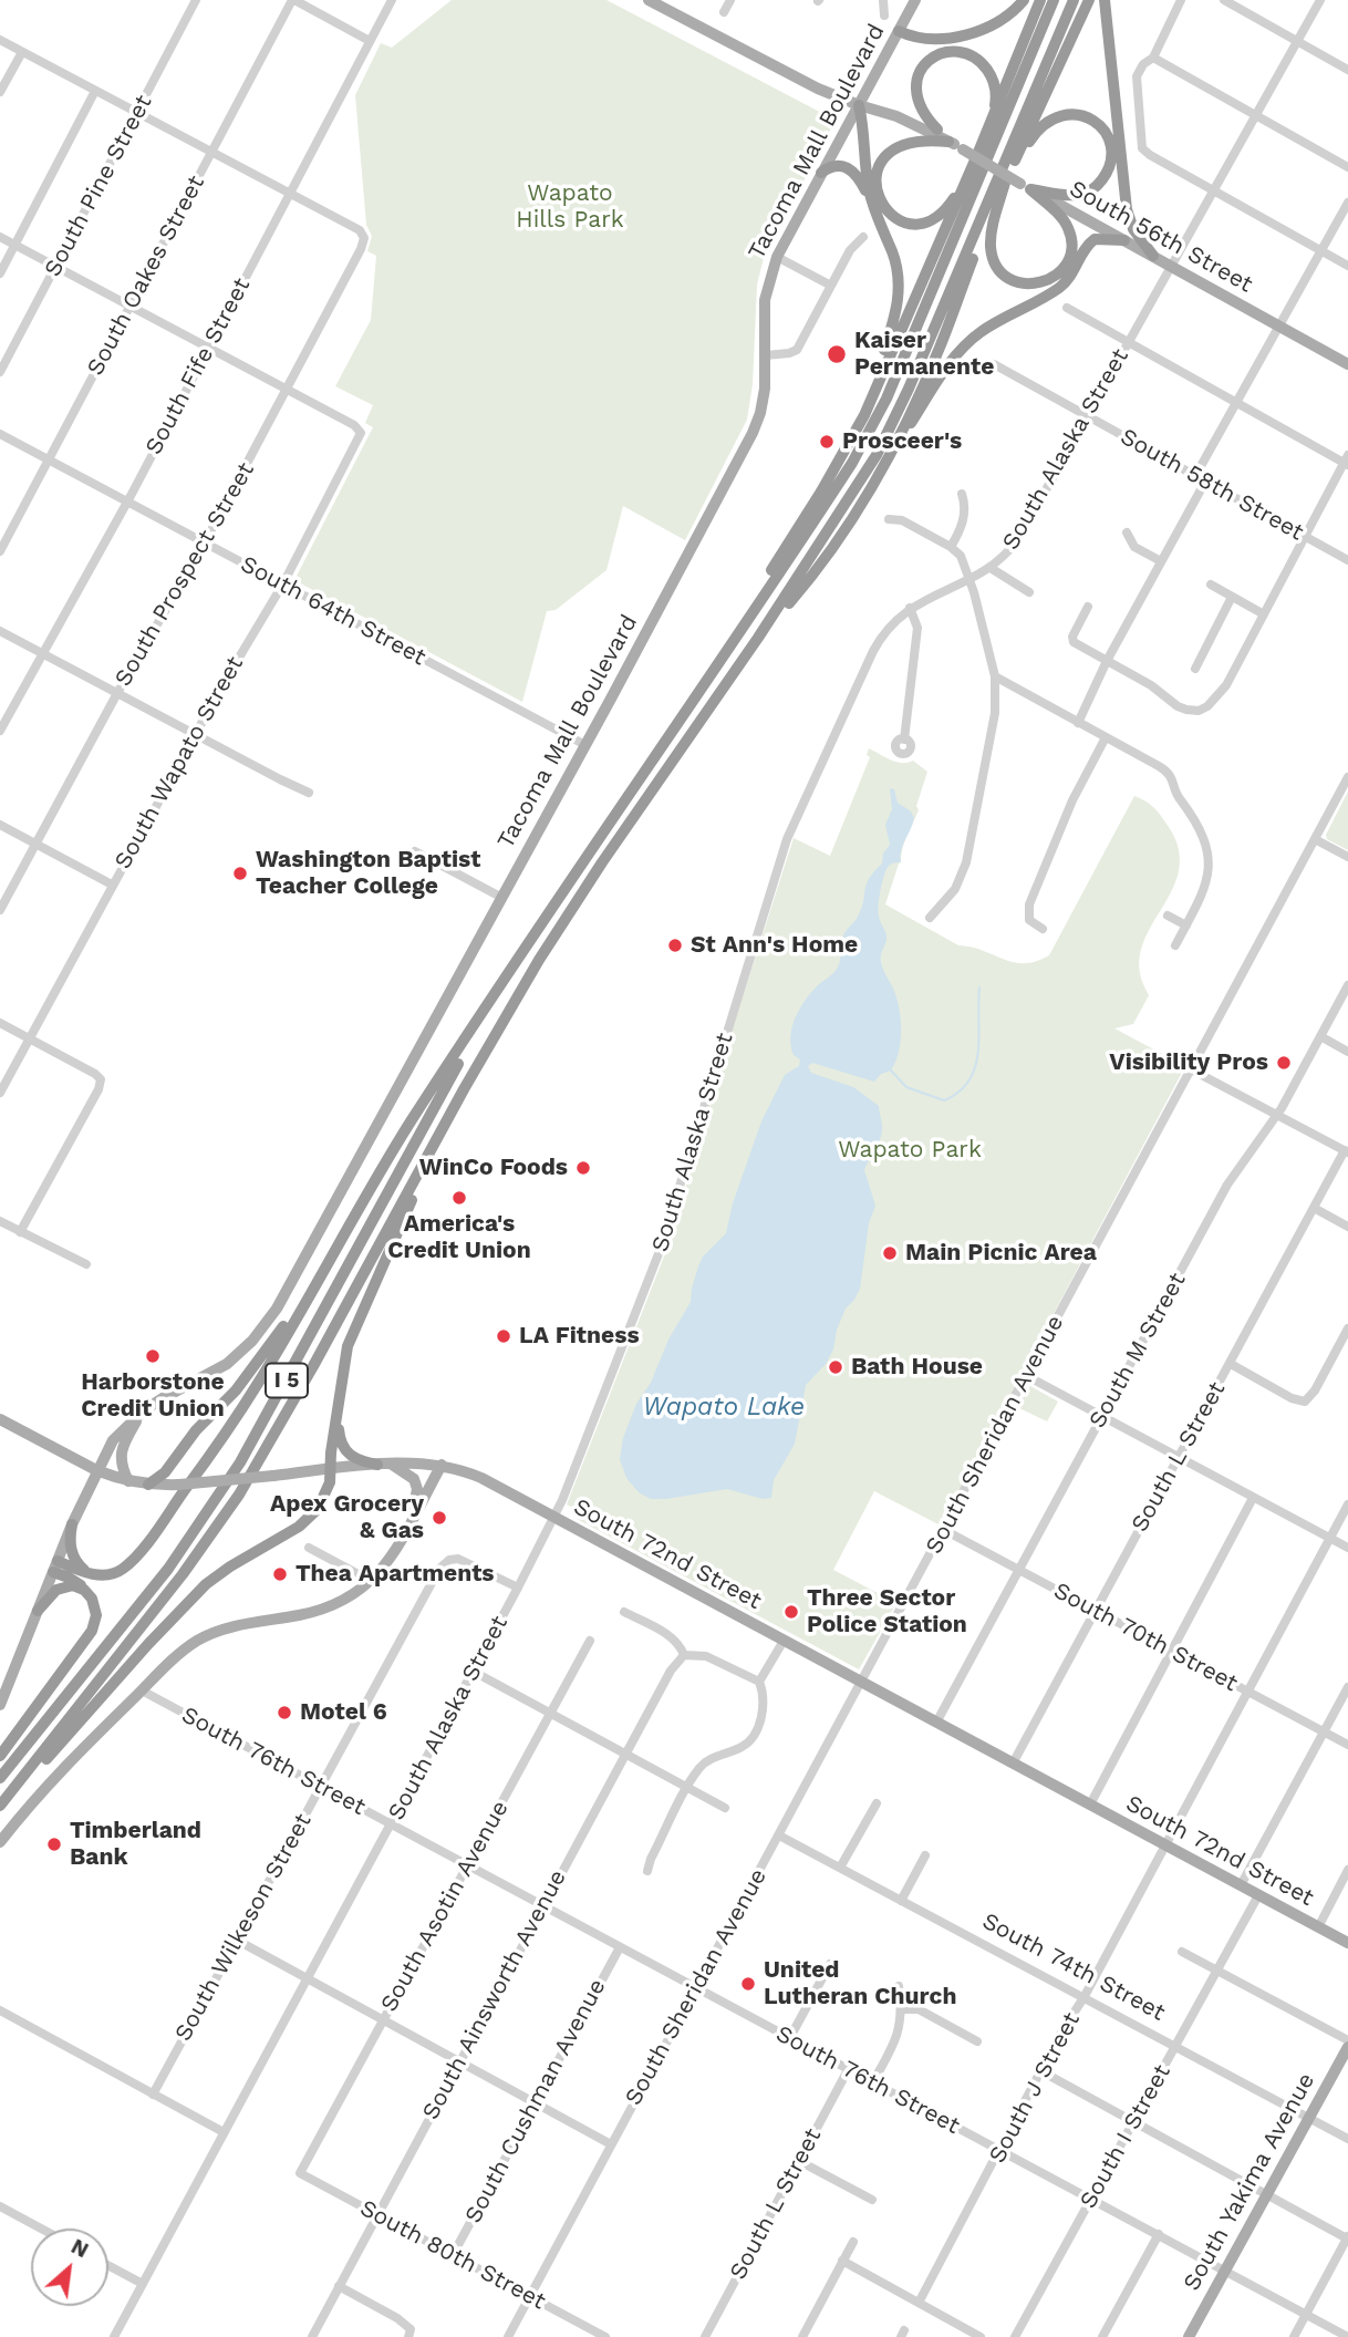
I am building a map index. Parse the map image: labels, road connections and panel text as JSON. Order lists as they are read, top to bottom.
{
  "streets": {
    "highway": ["I 5"],
    "main road": [
      "Tacoma Mall Boulevard",
      "South 56th Street",
      "South 72nd Street",
      "South Yakima Avenue"
    ],
    "street": [
      "South Pine Street",
      "South Oakes Street",
      "South Fife Street",
      "South Alaska Street",
      "South 58th Street",
      "South Prospect Street",
      "South 64th Street",
      "South Wapato Street",
      "South M Street",
      "South Sheridan Avenue",
      "South L Street",
      "South 70th Street",
      "South 76th Street",
      "South Asotin Avenue",
      "South Wilkeson Street",
      "South 74th Street",
      "South Ainsworth Avenue",
      "South J Street",
      "South Cushman Avenue",
      "South I Street",
      "South 80th Street"
    ]
  },
  "crossings": [
    ["Tacoma Mall Boulevard", "South 56th Street"],
    ["Tacoma Mall Boulevard", "South 64th Street"],
    ["South 56th Street", "South Alaska Street"],
    ["South Oakes Street", "South 64th Street"],
    ["South Fife Street", "South Prospect Street"],
    ["South Fife Street", "South 64th Street"],
    ["South Alaska Street", "South 58th Street"],
    ["South Alaska Street", "South 72nd Street"],
    ["South Alaska Street", "South 76th Street"],
    ["South Alaska Street", "South Wilkeson Street"],
    ["South Prospect Street", "South 64th Street"],
    ["South Prospect Street", "South Wapato Street"],
    ["South 64th Street", "South Wapato Street"],
    ["South M Street", "South 72nd Street"],
    ["South M Street", "South 70th Street"],
    ["South Sheridan Avenue", "South 72nd Street"],
    ["South Sheridan Avenue", "South 70th Street"],
    ["South Sheridan Avenue", "South 76th Street"],
    ["South Sheridan Avenue", "South 74th Street"],
    ["South Sheridan Avenue", "South 80th Street"],
    ["South L Street", "South 72nd Street"],
    ["South L Street", "South 70th Street"],
    ["South L Street", "South 76th Street"],
    ["South 72nd Street", "South J Street"],
    ["South 72nd Street", "South I Street"],
    ["South 70th Street", "South J Street"],
    ["South 76th Street", "South Asotin Avenue"],
    ["South 76th Street", "South Wilkeson Street"],
    ["South 76th Street", "South Ainsworth Avenue"],
    ["South 76th Street", "South J Street"],
    ["South 76th Street", "South Cushman Avenue"],
    ["South 76th Street", "South I Street"],
    ["South 76th Street", "South Yakima Avenue"],
    ["South Asotin Avenue", "South 80th Street"],
    ["South 74th Street", "South J Street"],
    ["South 74th Street", "South I Street"],
    ["South 74th Street", "South Yakima Avenue"],
    ["South Ainsworth Avenue", "South 80th Street"],
    ["South Cushman Avenue", "South 80th Street"]
  ],
  "water": ["Wapato Lake"],
  "parks": ["Wapato Hills Park", "Wapato Park"],
  "places": [
    "Kaiser Permanente",
    "Prosceer's",
    "Washington Baptist Teacher College",
    "St Ann's Home",
    "Visibility Pros",
    "WinCo Foods",
    "America's Credit Union",
    "Main Picnic Area",
    "LA Fitness",
    "Harborstone Credit Union",
    "Bath House",
    "Apex Grocery & Gas",
    "Thea Apartments",
    "Three Sector Police Station",
    "Motel 6",
    "Timberland Bank",
    "United Lutheran Church"
  ],
  "north": "top right"
}
